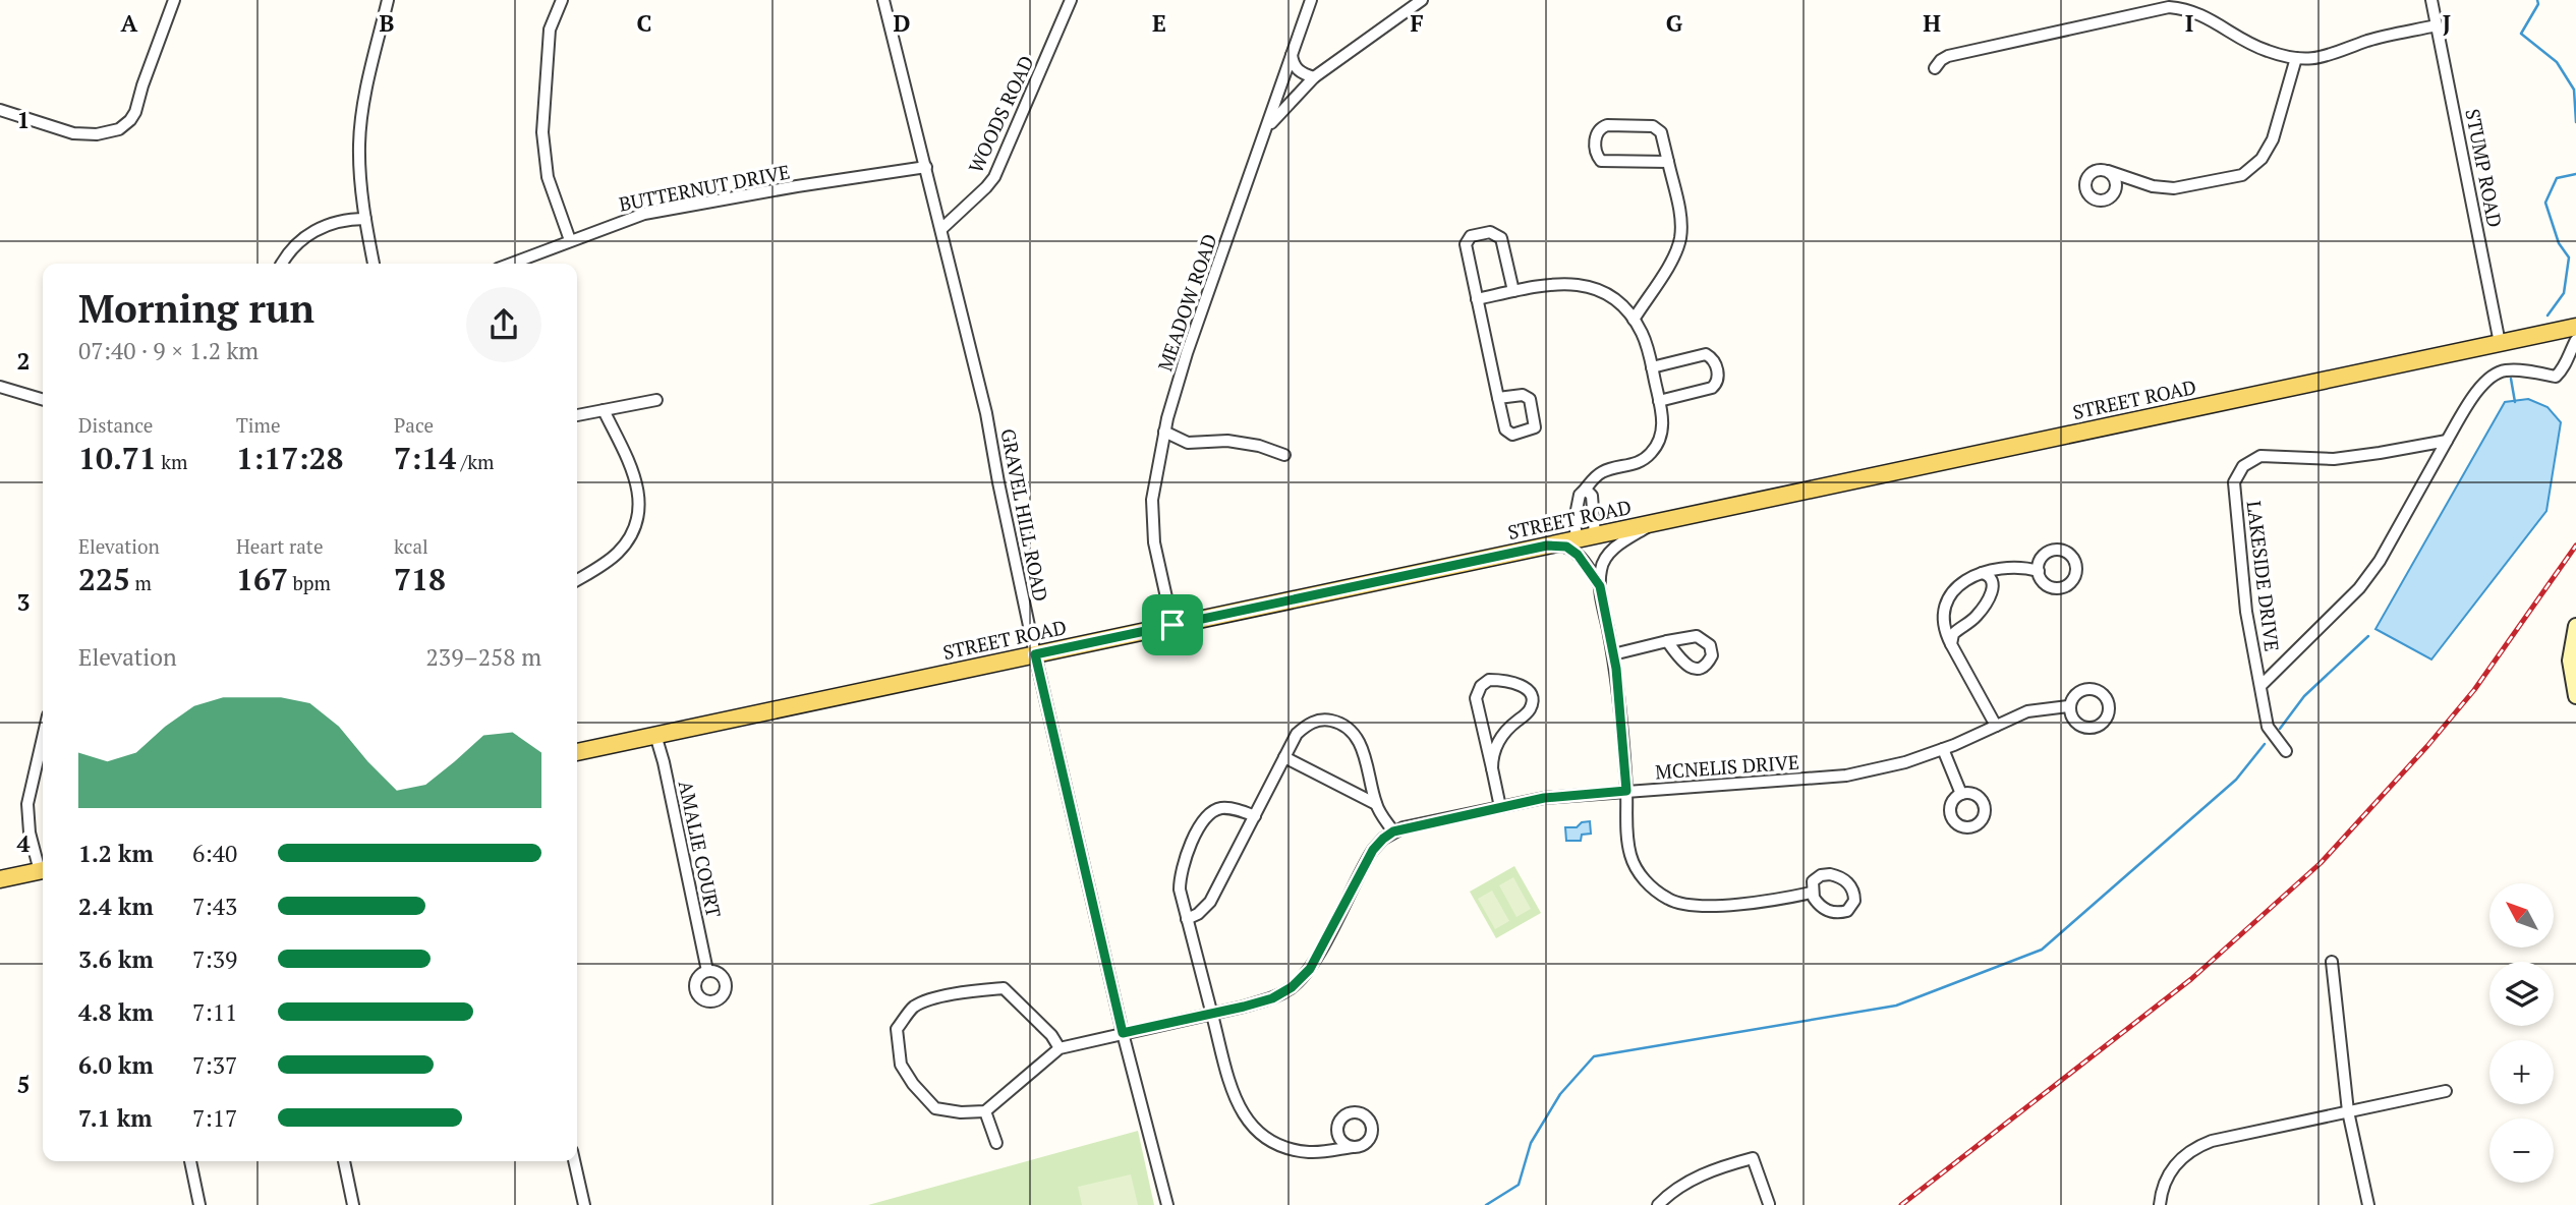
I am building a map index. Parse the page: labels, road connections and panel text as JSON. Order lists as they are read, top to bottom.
{
  "streets": {
    "main road": ["STREET ROAD"],
    "street": [
      "WOODS ROAD",
      "STUMP ROAD",
      "BUTTERNUT DRIVE",
      "MEADOW ROAD",
      "GRAVEL HILL ROAD",
      "LAKESIDE DRIVE",
      "MCNELIS DRIVE",
      "AMALIE COURT"
    ]
  },
  "crossings": [
    ["WOODS ROAD", "GRAVEL HILL ROAD"],
    ["STUMP ROAD", "STREET ROAD"],
    ["BUTTERNUT DRIVE", "GRAVEL HILL ROAD"],
    ["MEADOW ROAD", "STREET ROAD"],
    ["STREET ROAD", "GRAVEL HILL ROAD"],
    ["STREET ROAD", "AMALIE COURT"]
  ],
  "north": "top left",
  "page": {
    "heading": ["Morning run", "07:40 · 9 × 1.2 km"],
    "stats": [
      ["Distance", "10.71 km"],
      ["Time", "1:17:28"],
      ["Pace", "7:14 /km"],
      ["Elevation", "225 m"],
      ["Heart rate", "167 bpm"],
      ["kcal", "718"]
    ],
    "chart": ["Elevation", "239–258 m"],
    "list": [
      {
        "name": "1.2 km",
        "note": "6:40"
      },
      {
        "name": "2.4 km",
        "note": "7:43"
      },
      {
        "name": "3.6 km",
        "note": "7:39"
      },
      {
        "name": "4.8 km",
        "note": "7:11"
      },
      {
        "name": "6.0 km",
        "note": "7:37"
      },
      {
        "name": "7.1 km",
        "note": "7:17"
      }
    ],
    "map_buttons": ["+", "−"]
  },
  "grid": {
    "columns": [
      "A",
      "B",
      "C",
      "D",
      "E",
      "F",
      "G",
      "H",
      "I",
      "J"
    ],
    "rows": [
      "1",
      "2",
      "3",
      "4",
      "5"
    ]
  }
}
